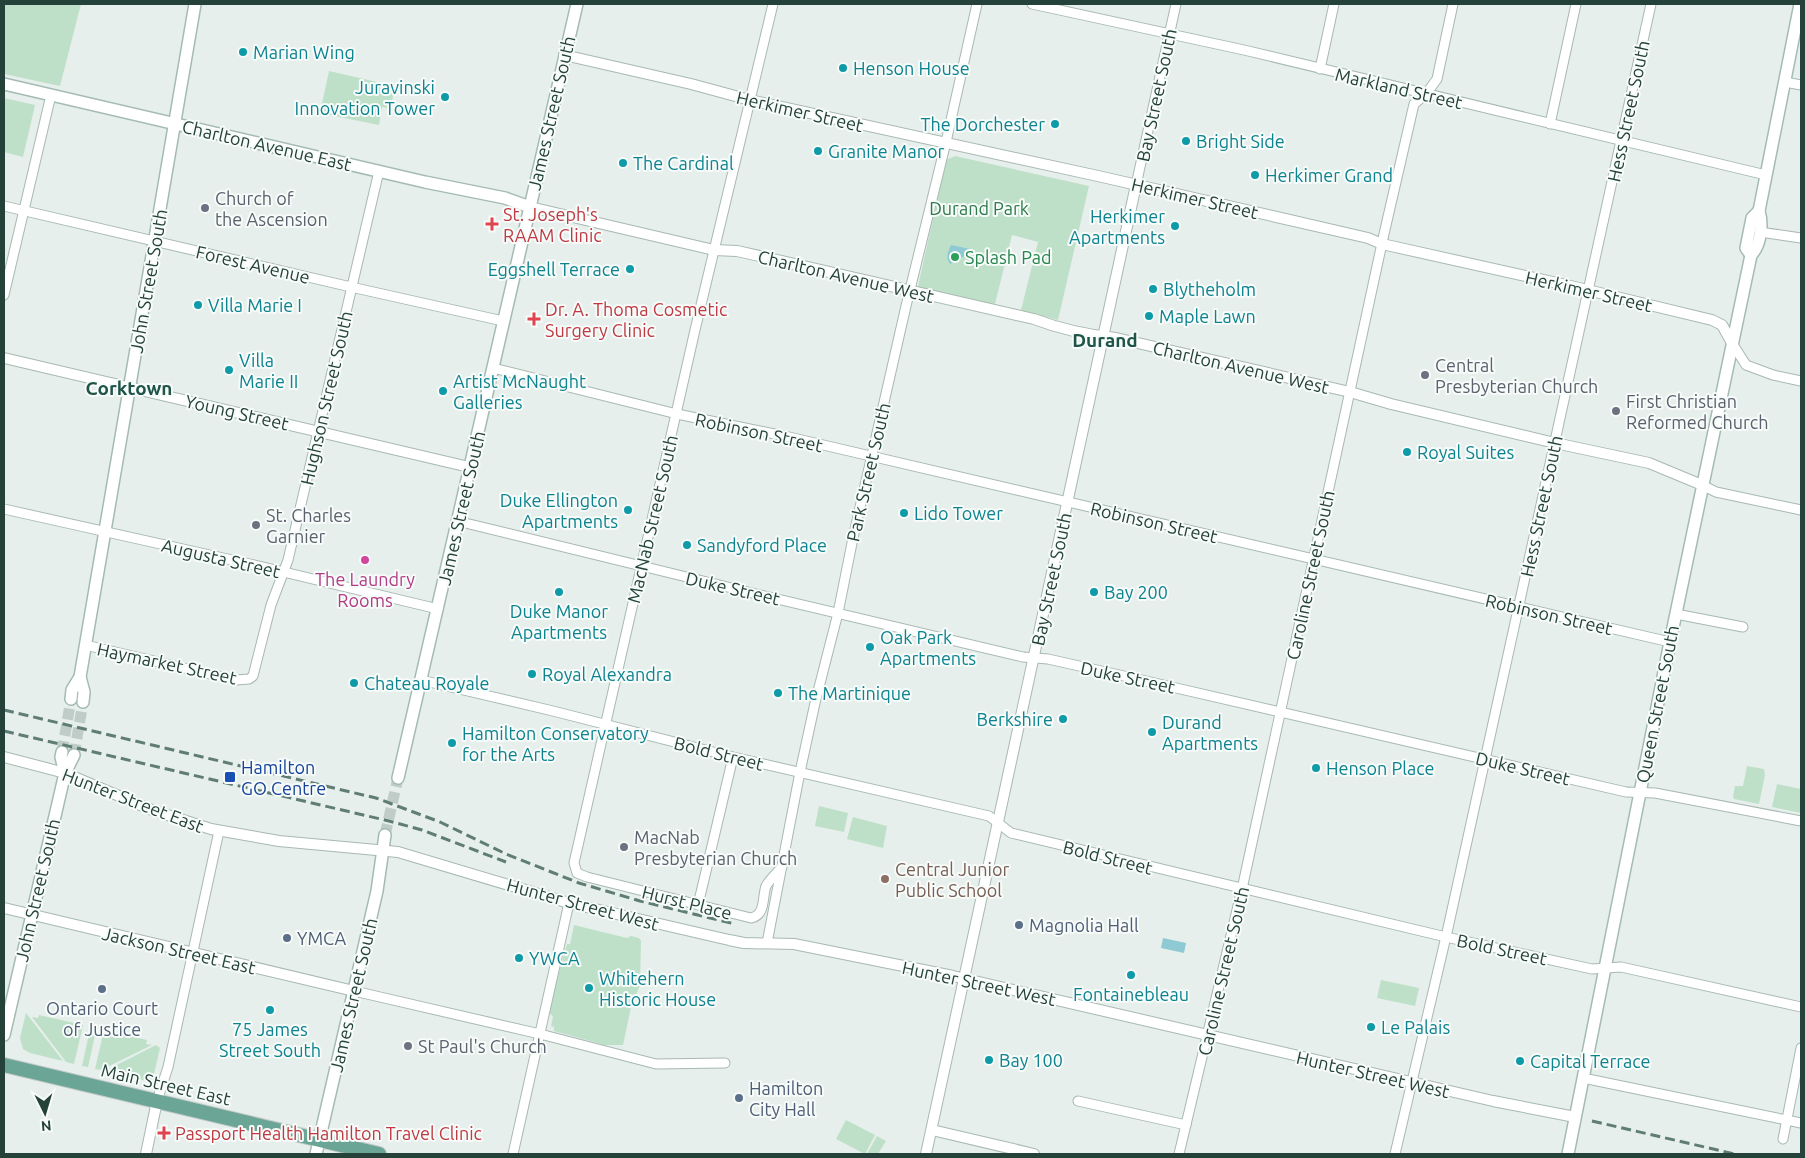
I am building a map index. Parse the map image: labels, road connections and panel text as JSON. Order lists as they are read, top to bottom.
{
  "streets": {
    "main road": [
      "James Street South",
      "Charlton Avenue East",
      "John Street South",
      "Queen Street South",
      "Main Street East"
    ],
    "street": [
      "Markland Street",
      "Bay Street South",
      "Herkimer Street",
      "Hess Street South",
      "Forest Avenue",
      "Charlton Avenue West",
      "Hughson Street South",
      "Young Street",
      "Robinson Street",
      "Park Street South",
      "MacNab Street South",
      "Augusta Street",
      "Caroline Street South",
      "Duke Street",
      "Haymarket Street",
      "Bold Street",
      "Hunter Street East",
      "Hurst Place",
      "Hunter Street West",
      "Jackson Street East"
    ]
  },
  "crossings": [
    ["Markland Street", "Bay Street South"],
    ["Markland Street", "Hess Street South"],
    ["Markland Street", "Caroline Street South"],
    ["Markland Street", "Queen Street South"],
    ["Bay Street South", "Herkimer Street"],
    ["Bay Street South", "Charlton Avenue West"],
    ["Bay Street South", "Robinson Street"],
    ["Bay Street South", "Duke Street"],
    ["Bay Street South", "Bold Street"],
    ["Bay Street South", "Hunter Street West"],
    ["Herkimer Street", "Hess Street South"],
    ["Herkimer Street", "James Street South"],
    ["Herkimer Street", "Park Street South"],
    ["Herkimer Street", "MacNab Street South"],
    ["Herkimer Street", "Caroline Street South"],
    ["Herkimer Street", "Queen Street South"],
    ["Hess Street South", "Charlton Avenue West"],
    ["Hess Street South", "Robinson Street"],
    ["Hess Street South", "Duke Street"],
    ["Hess Street South", "Bold Street"],
    ["Hess Street South", "Hunter Street West"],
    ["James Street South", "Charlton Avenue East"],
    ["James Street South", "Forest Avenue"],
    ["James Street South", "Charlton Avenue West"],
    ["James Street South", "Young Street"],
    ["James Street South", "Robinson Street"],
    ["James Street South", "Augusta Street"],
    ["James Street South", "Duke Street"],
    ["James Street South", "Bold Street"],
    ["James Street South", "Hunter Street East"],
    ["James Street South", "Hunter Street West"],
    ["James Street South", "Jackson Street East"],
    ["James Street South", "Main Street East"],
    ["Charlton Avenue East", "Charlton Avenue West"],
    ["Charlton Avenue East", "John Street South"],
    ["Charlton Avenue East", "Hughson Street South"],
    ["Forest Avenue", "John Street South"],
    ["Forest Avenue", "Hughson Street South"],
    ["Charlton Avenue West", "Park Street South"],
    ["Charlton Avenue West", "MacNab Street South"],
    ["Charlton Avenue West", "Caroline Street South"],
    ["Charlton Avenue West", "Queen Street South"],
    ["John Street South", "Young Street"],
    ["John Street South", "Augusta Street"],
    ["John Street South", "Haymarket Street"],
    ["John Street South", "Hunter Street East"],
    ["John Street South", "Jackson Street East"],
    ["Hughson Street South", "Young Street"],
    ["Hughson Street South", "Augusta Street"],
    ["Hughson Street South", "Haymarket Street"],
    ["Robinson Street", "Park Street South"],
    ["Robinson Street", "MacNab Street South"],
    ["Robinson Street", "Caroline Street South"],
    ["Robinson Street", "Queen Street South"],
    ["Park Street South", "Duke Street"],
    ["Park Street South", "Bold Street"],
    ["Park Street South", "Hurst Place"],
    ["Park Street South", "Hunter Street West"],
    ["MacNab Street South", "Duke Street"],
    ["MacNab Street South", "Bold Street"],
    ["MacNab Street South", "Hurst Place"],
    ["Caroline Street South", "Duke Street"],
    ["Caroline Street South", "Bold Street"],
    ["Caroline Street South", "Hunter Street West"],
    ["Duke Street", "Queen Street South"],
    ["Queen Street South", "Bold Street"],
    ["Queen Street South", "Hunter Street West"],
    ["Hunter Street East", "Hunter Street West"]
  ],
  "districts": ["Durand", "Corktown"],
  "parks": ["Durand Park"],
  "places": {
    "other": [
      "Marian Wing",
      "Henson House",
      "Juravinski Innovation Tower",
      "The Dorchester",
      "Bright Side",
      "Granite Manor",
      "The Cardinal",
      "Herkimer Grand",
      "Church of the Ascension",
      "Herkimer Apartments",
      "Splash Pad",
      "Eggshell Terrace",
      "Blytheholm",
      "Villa Marie I",
      "Maple Lawn",
      "Villa Marie II",
      "Central Presbyterian Church",
      "Artist McNaught Galleries",
      "First Christian Reformed Church",
      "Royal Suites",
      "Duke Ellington Apartments",
      "Lido Tower",
      "St. Charles Garnier",
      "Sandyford Place",
      "The Laundry Rooms",
      "Duke Manor Apartments",
      "Bay 200",
      "Oak Park Apartments",
      "Royal Alexandra",
      "Chateau Royale",
      "The Martinique",
      "Berkshire",
      "Durand Apartments",
      "Hamilton Conservatory for the Arts",
      "Henson Place",
      "MacNab Presbyterian Church",
      "Central Junior Public School",
      "Magnolia Hall",
      "YMCA",
      "YWCA",
      "Fontainebleau",
      "Whitehern Historic House",
      "Ontario Court of Justice",
      "75 James Street South",
      "Le Palais",
      "St Paul's Church",
      "Bay 100",
      "Capital Terrace",
      "Hamilton City Hall"
    ],
    "health": ["St. Joseph's RAAM Clinic", "Dr. A. Thoma Cosmetic Surgery Clinic", "Passport Health Hamilton Travel Clinic"],
    "transit": ["Hamilton GO Centre"]
  },
  "north": "bottom"
}
